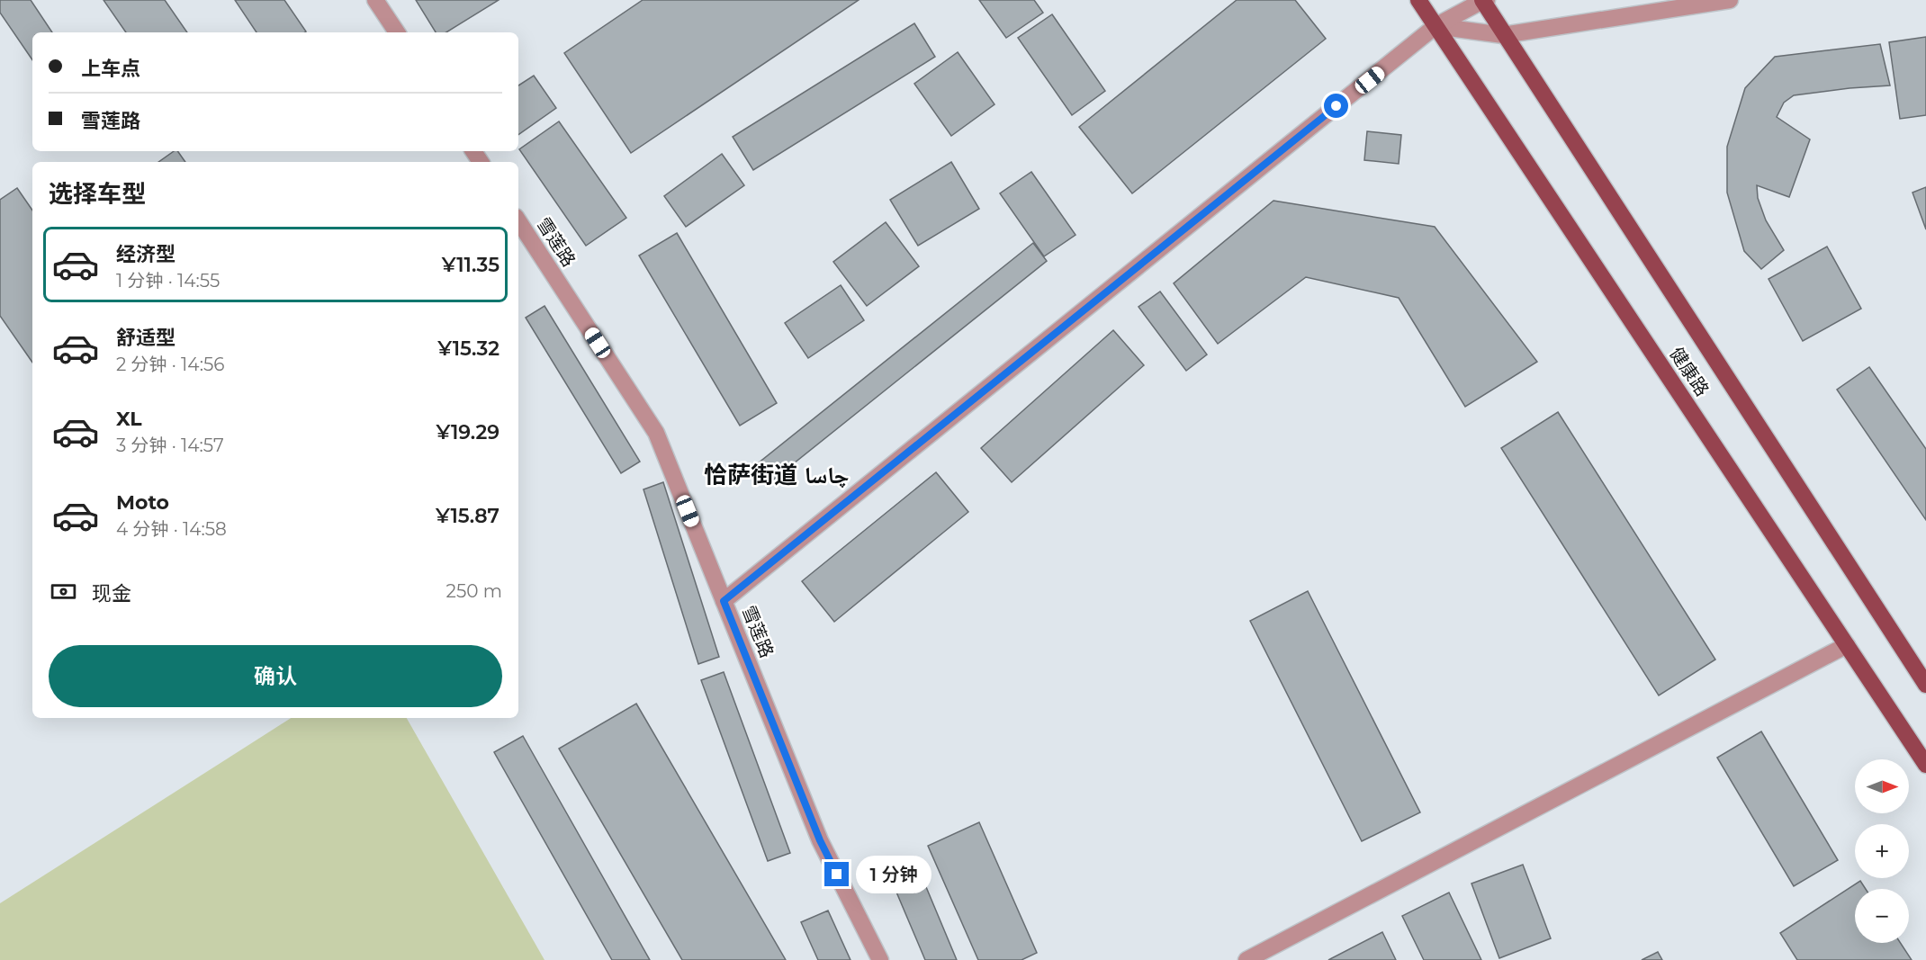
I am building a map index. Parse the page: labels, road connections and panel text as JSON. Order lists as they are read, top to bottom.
{
  "streets": {
    "main road": ["健康路"],
    "street": ["雪莲路"]
  },
  "districts": ["恰萨街道 چاسا"],
  "north": "right",
  "page": {
    "banner": ["上车点", "雪莲路"],
    "heading": "选择车型",
    "list": [
      {
        "name": "经济型",
        "note": "1 分钟 · 14:55",
        "value": "¥11.35"
      },
      {
        "name": "舒适型",
        "note": "2 分钟 · 14:56",
        "value": "¥15.32"
      },
      {
        "name": "XL",
        "note": "3 分钟 · 14:57",
        "value": "¥19.29"
      },
      {
        "name": "Moto",
        "note": "4 分钟 · 14:58",
        "value": "¥15.87"
      }
    ],
    "pay": ["现金", "250 m"],
    "buttons": "确认",
    "map_buttons": ["+", "−"],
    "bubble": "1 分钟"
  }
}
